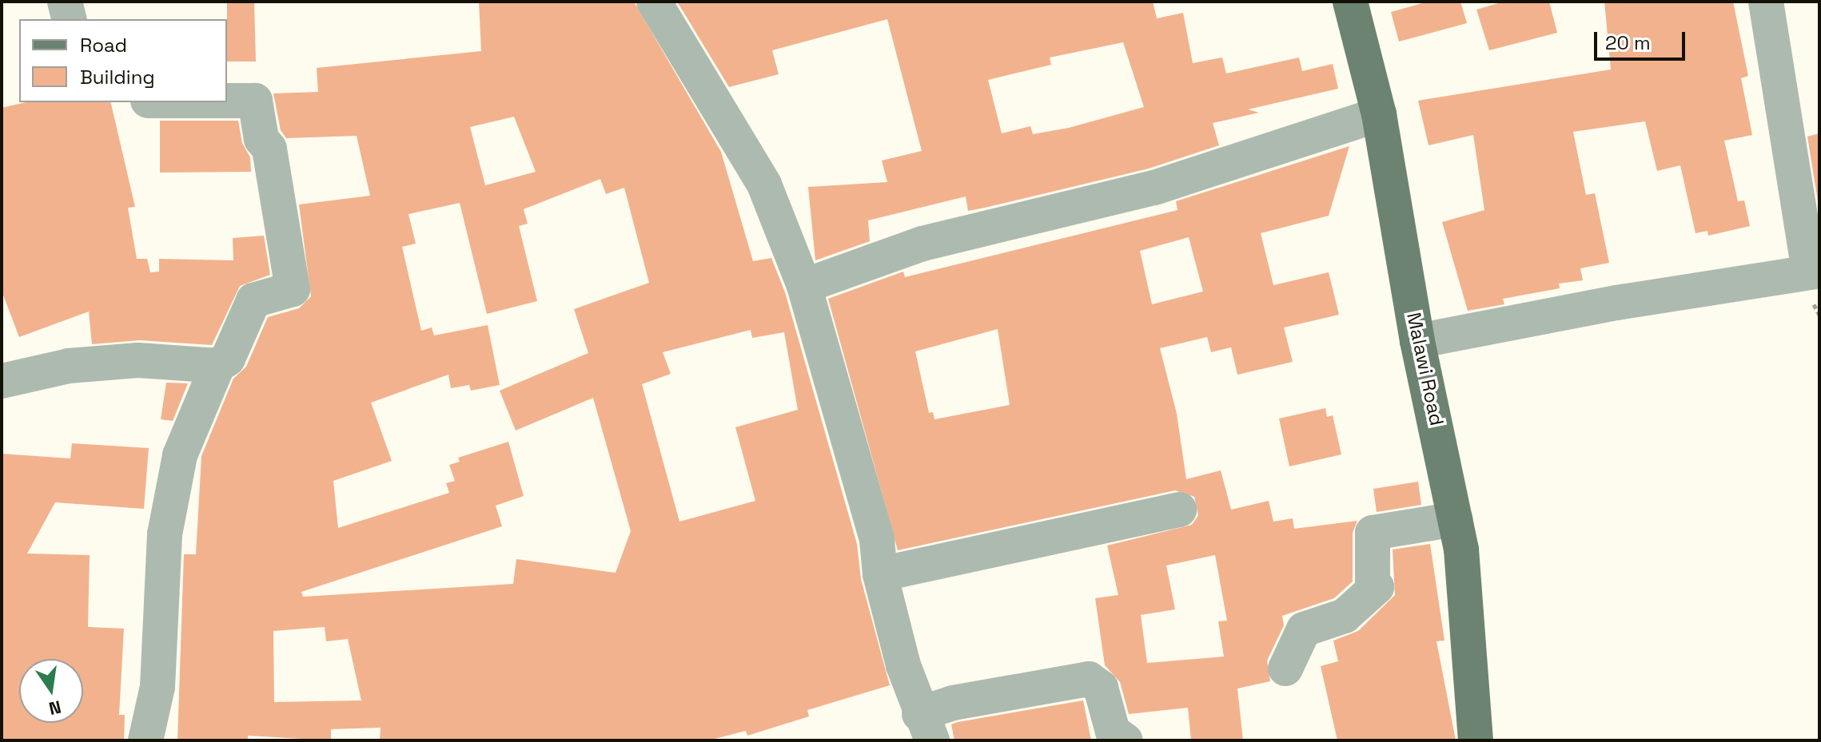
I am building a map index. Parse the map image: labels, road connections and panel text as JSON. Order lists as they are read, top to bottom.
{
  "streets": {
    "main road": ["Malawi Road"]
  },
  "legend": ["Road", "Building"],
  "scale_bar": "20 m",
  "north": "bottom"
}
